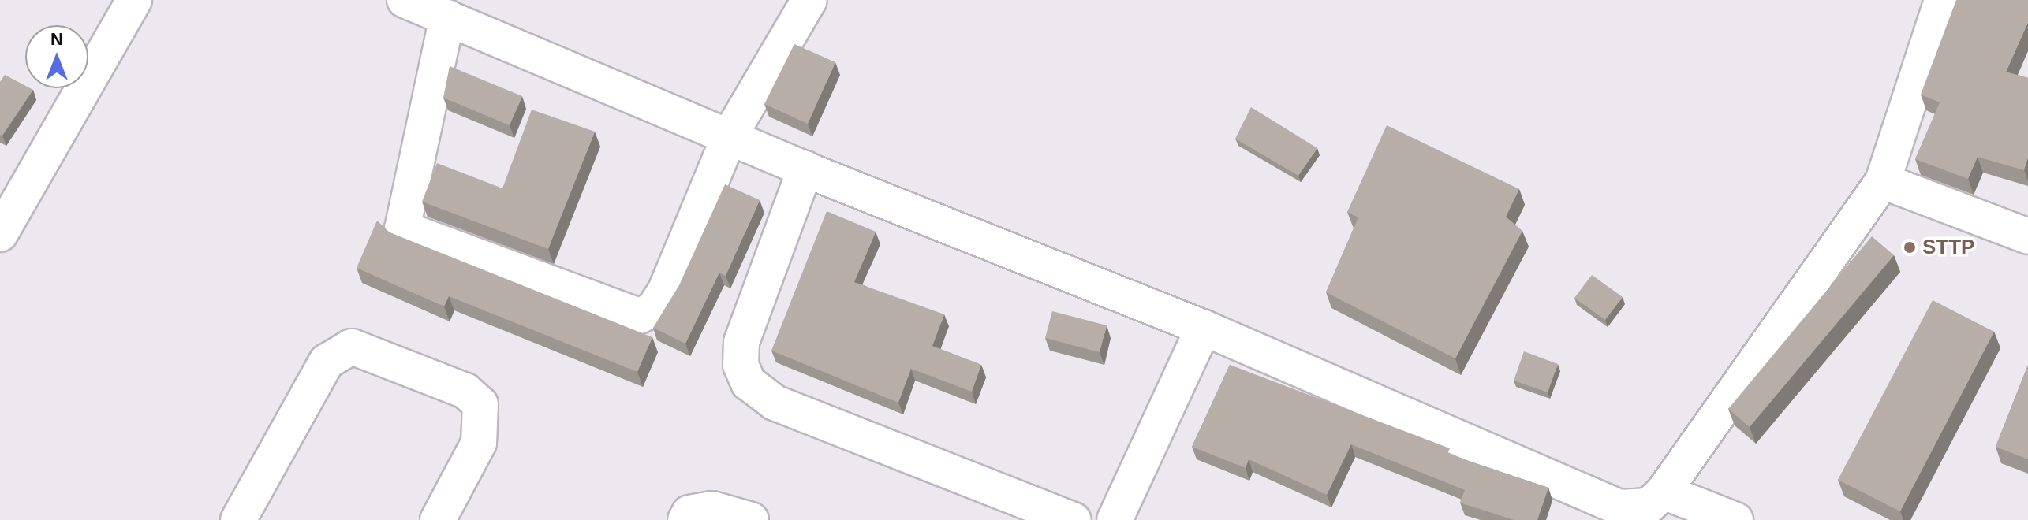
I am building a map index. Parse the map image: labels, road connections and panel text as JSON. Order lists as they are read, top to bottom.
{
  "places": ["STTP"],
  "north": "top"
}
